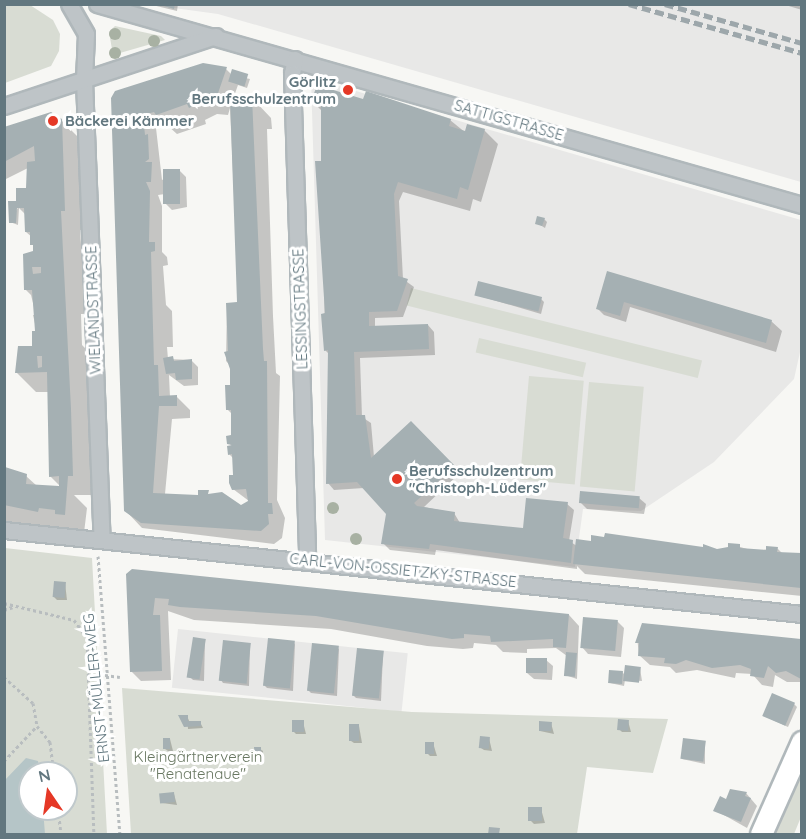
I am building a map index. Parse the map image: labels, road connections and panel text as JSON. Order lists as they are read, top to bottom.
{
  "streets": {
    "street": [
      "SATTIGSTRASSE",
      "LESSINGSTRASSE",
      "WIELANDSTRASSE",
      "CARL-VON-OSSIETZKY-STRASSE"
    ],
    "path": ["ERNST-MÜLLER-WEG"]
  },
  "crossings": [
    ["SATTIGSTRASSE", "LESSINGSTRASSE"],
    ["LESSINGSTRASSE", "CARL-VON-OSSIETZKY-STRASSE"],
    ["WIELANDSTRASSE", "CARL-VON-OSSIETZKY-STRASSE"],
    ["WIELANDSTRASSE", "ERNST-MÜLLER-WEG"],
    ["CARL-VON-OSSIETZKY-STRASSE", "ERNST-MÜLLER-WEG"]
  ],
  "parks": ["Kleingärtnerverein \"Renatenaue\""],
  "places": ["Görlitz Berufsschulzentrum", "Bäckerei Kämmer", "Berufsschulzentrum \"Christoph-Lüders\""],
  "north": "top"
}
